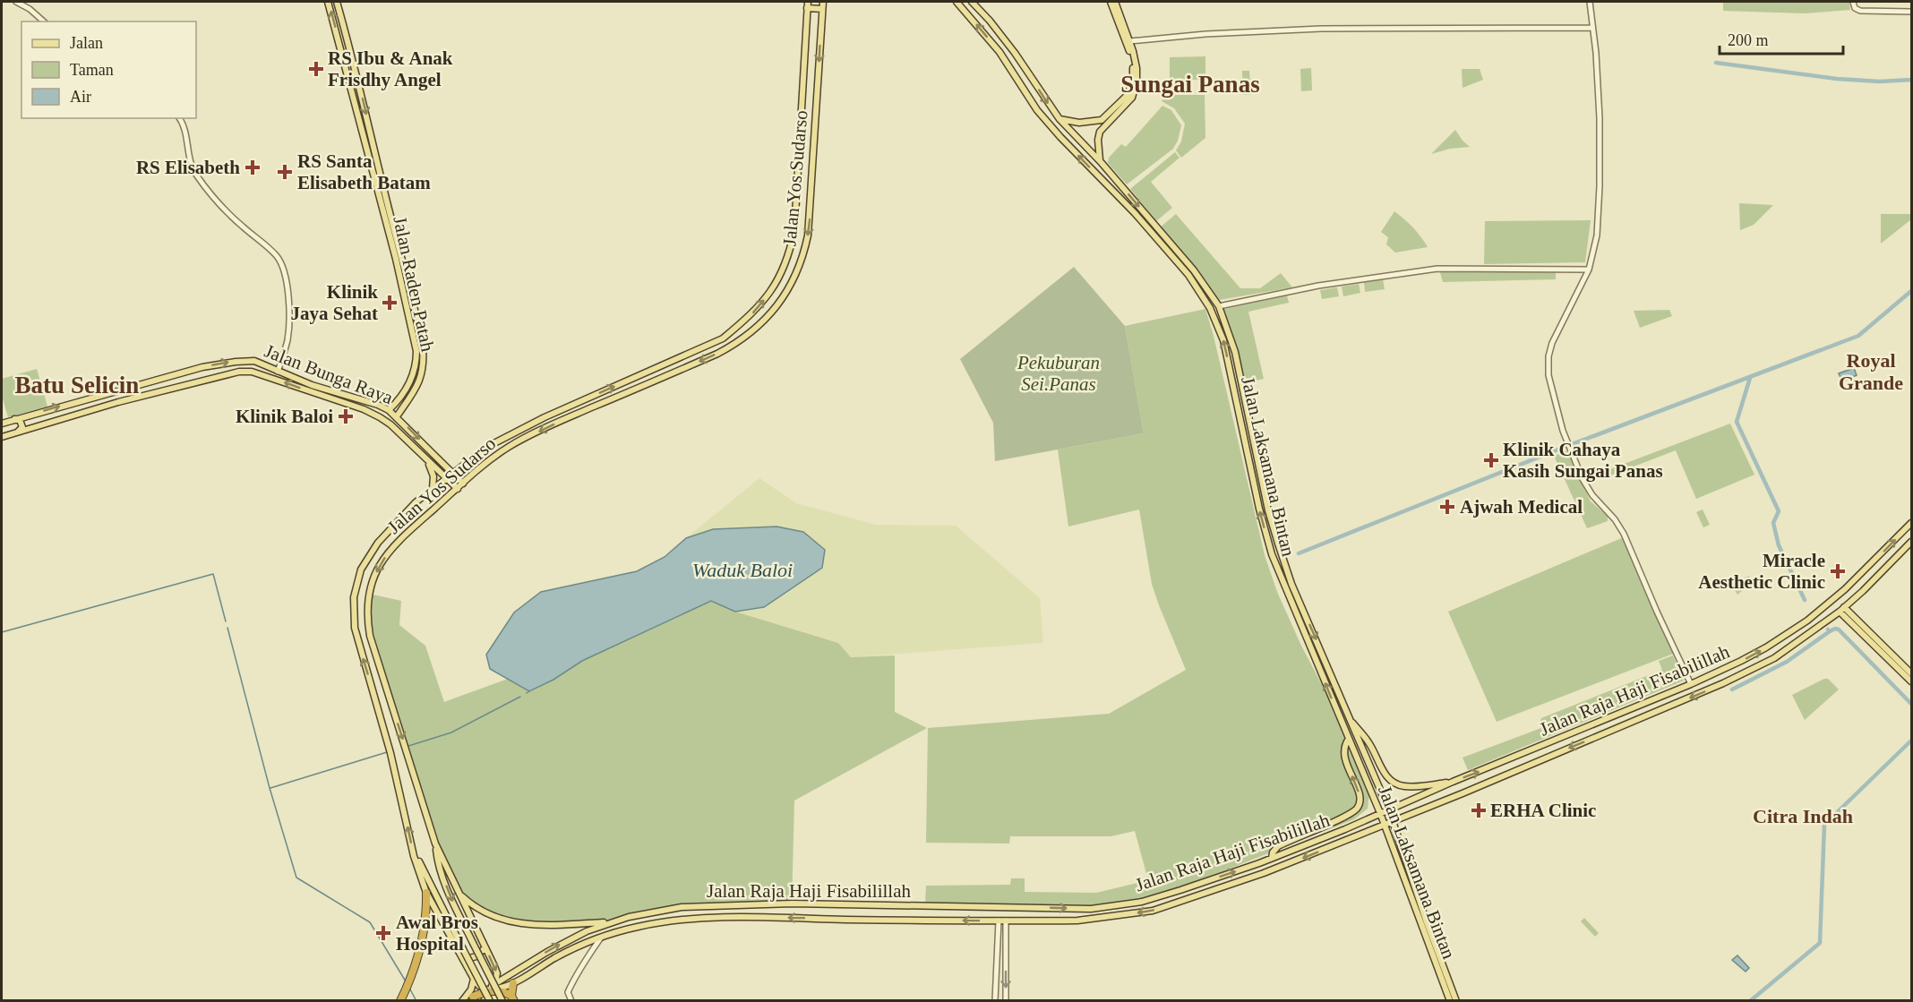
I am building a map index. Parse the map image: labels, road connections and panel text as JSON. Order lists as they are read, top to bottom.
{
  "streets": {
    "main road": [
      "Jalan Yos Sudarso",
      "Jalan Raden Patah",
      "Jalan Bunga Raya",
      "Jalan Laksamana Bintan",
      "Jalan Raja Haji Fisabilillah"
    ]
  },
  "crossings": [
    ["Jalan Yos Sudarso", "Jalan Bunga Raya"],
    ["Jalan Yos Sudarso", "Jalan Raja Haji Fisabilillah"],
    ["Jalan Raden Patah", "Jalan Bunga Raya"],
    ["Jalan Laksamana Bintan", "Jalan Raja Haji Fisabilillah"]
  ],
  "districts": [
    "Sungai Panas",
    "Royal Grande",
    "Batu Selicin",
    "Citra Indah"
  ],
  "water": ["Waduk Baloi"],
  "parks": ["Pekuburan Sei.Panas"],
  "places": {
    "health": [
      "RS Ibu & Anak Frisdhy Angel",
      "RS Elisabeth",
      "RS Santa Elisabeth Batam",
      "Klinik Jaya Sehat",
      "Klinik Baloi",
      "Klinik Cahaya Kasih Sungai Panas",
      "Ajwah Medical",
      "Miracle Aesthetic Clinic",
      "ERHA Clinic",
      "Awal Bros Hospital"
    ]
  },
  "legend": ["Jalan", "Taman", "Air"],
  "scale_bar": "200 m"
}
